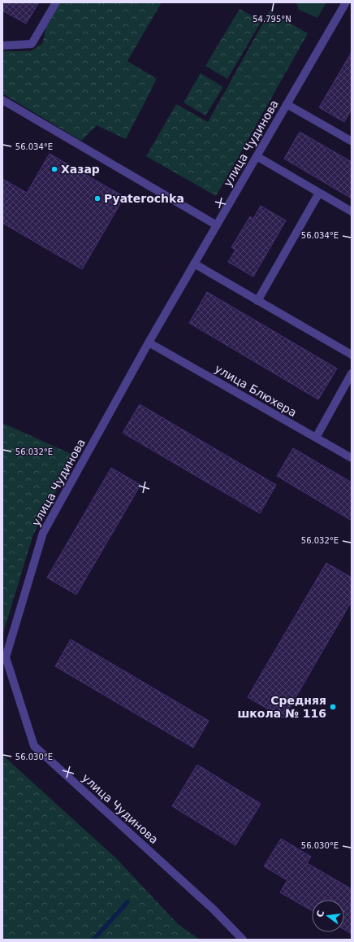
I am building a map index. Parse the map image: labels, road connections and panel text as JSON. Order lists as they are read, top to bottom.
{
  "streets": {
    "street": ["улица Чудинова", "улица Блюхера"]
  },
  "crossings": [
    ["улица Чудинова", "улица Блюхера"]
  ],
  "places": ["Хазар", "Pyaterochka", "Средняя школа № 116"],
  "north": "left",
  "coordinates": [
    "54.795°N",
    "56.034°E",
    "56.032°E",
    "56.030°E"
  ]
}
